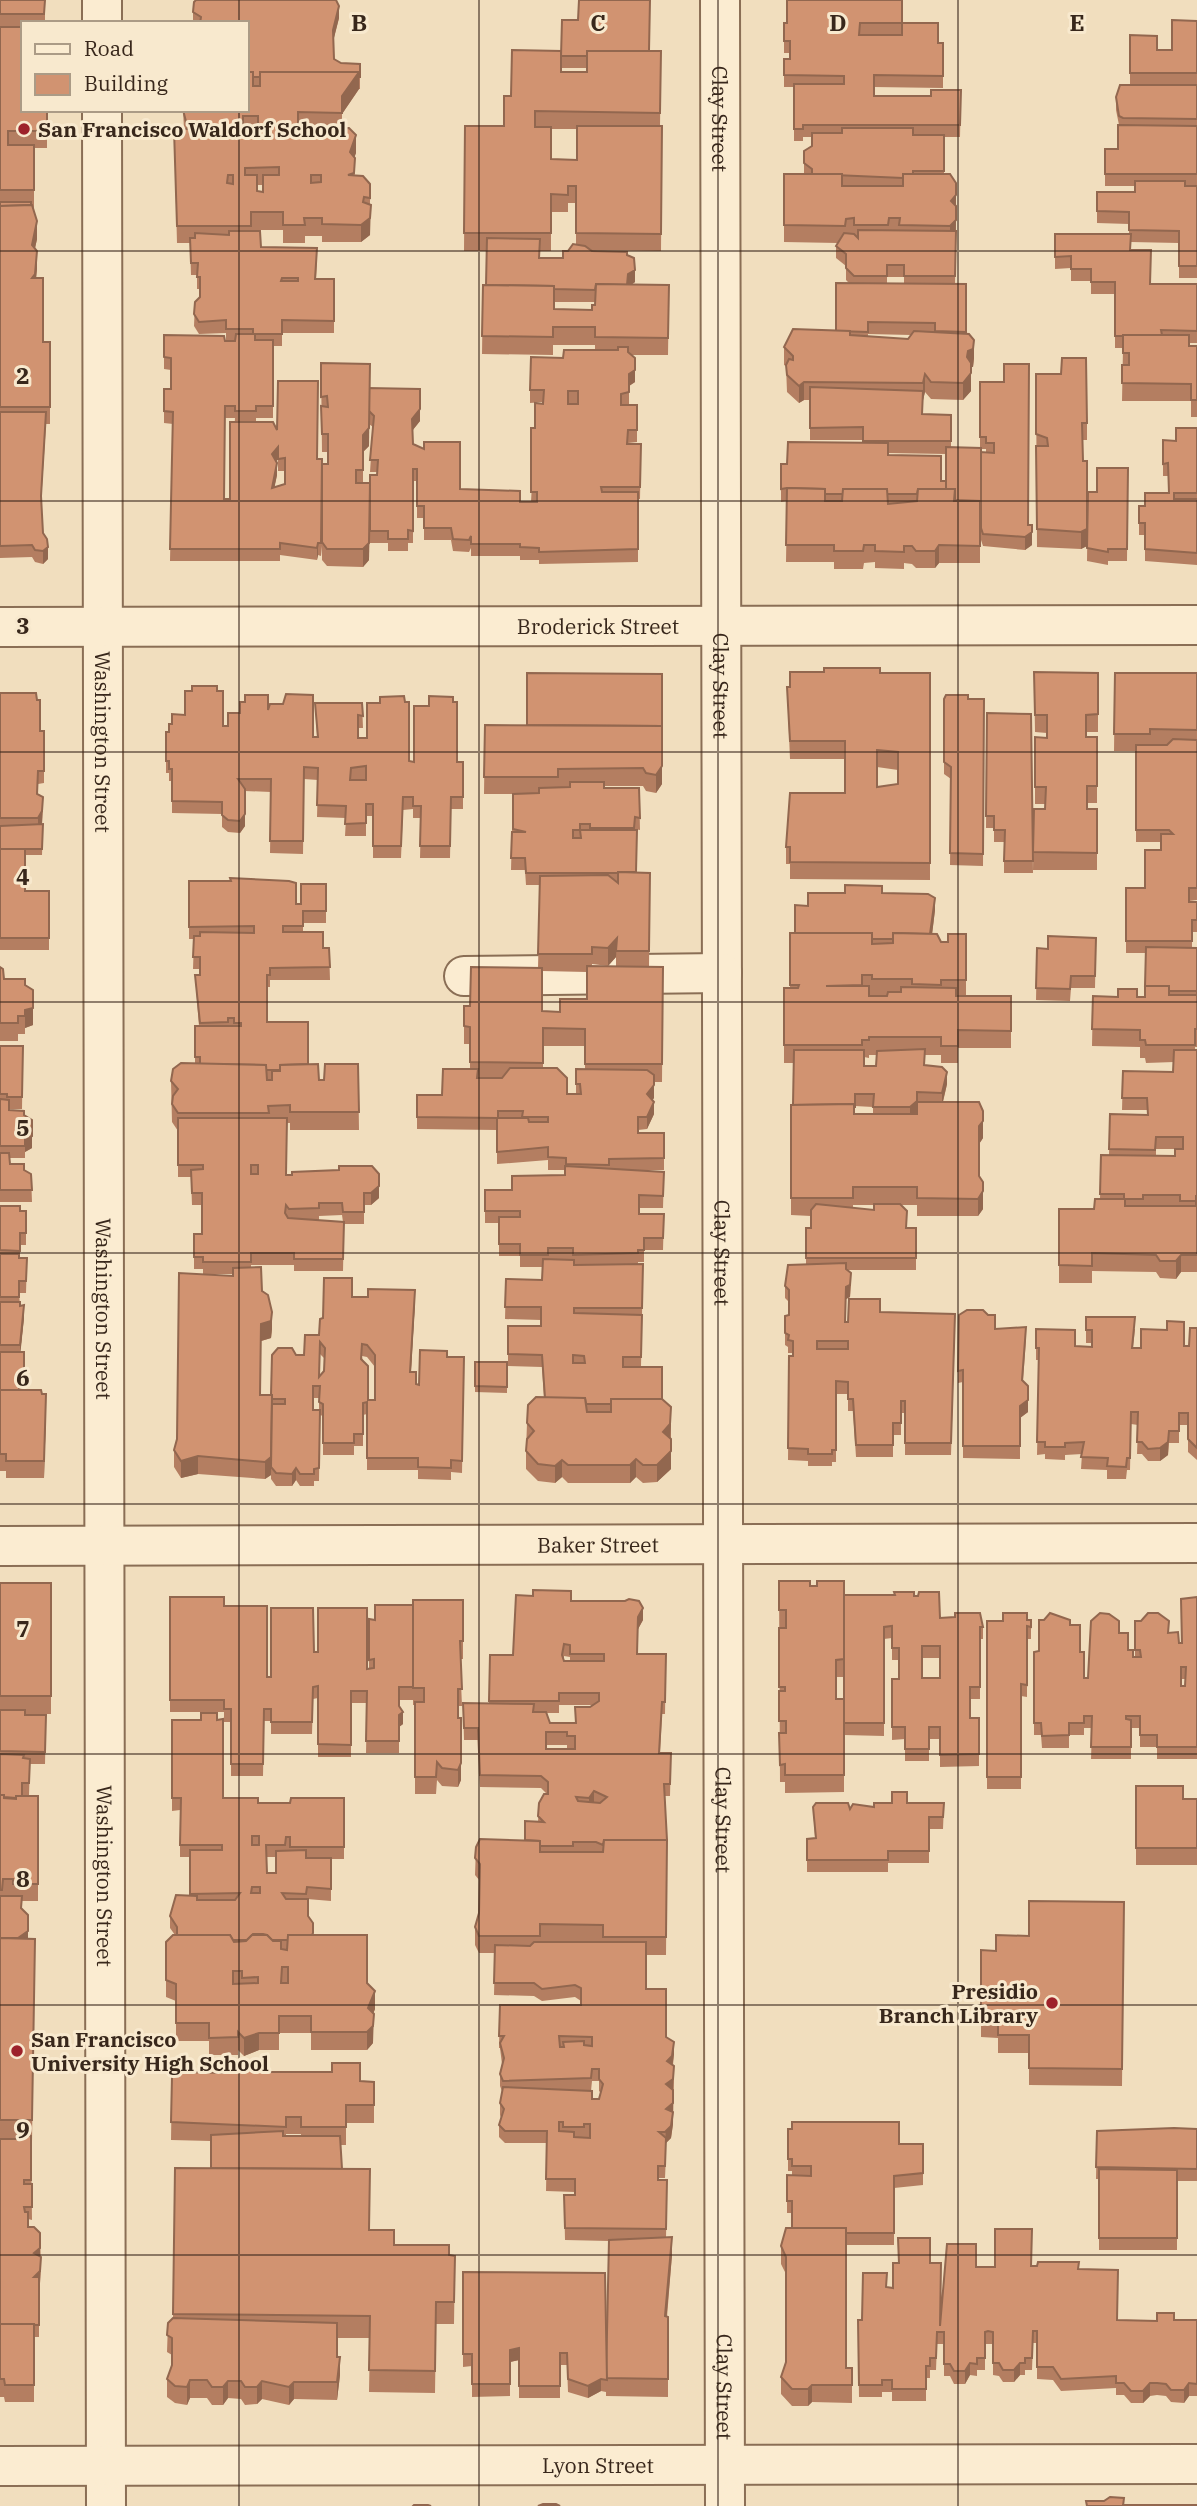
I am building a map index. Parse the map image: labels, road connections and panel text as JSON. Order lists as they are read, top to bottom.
{
  "streets": {
    "street": [
      "Clay Street",
      "Broderick Street",
      "Washington Street",
      "Baker Street",
      "Lyon Street"
    ]
  },
  "crossings": [
    ["Clay Street", "Broderick Street"],
    ["Clay Street", "Baker Street"],
    ["Clay Street", "Lyon Street"],
    ["Broderick Street", "Washington Street"],
    ["Washington Street", "Baker Street"],
    ["Washington Street", "Lyon Street"]
  ],
  "places": ["San Francisco Waldorf School", "Presidio Branch Library", "San Francisco University High School"],
  "legend": ["Road", "Building"],
  "grid": {
    "columns": [
      "B",
      "C",
      "D",
      "E"
    ],
    "rows": [
      "2",
      "3",
      "4",
      "5",
      "6",
      "7",
      "8",
      "9"
    ]
  }
}
